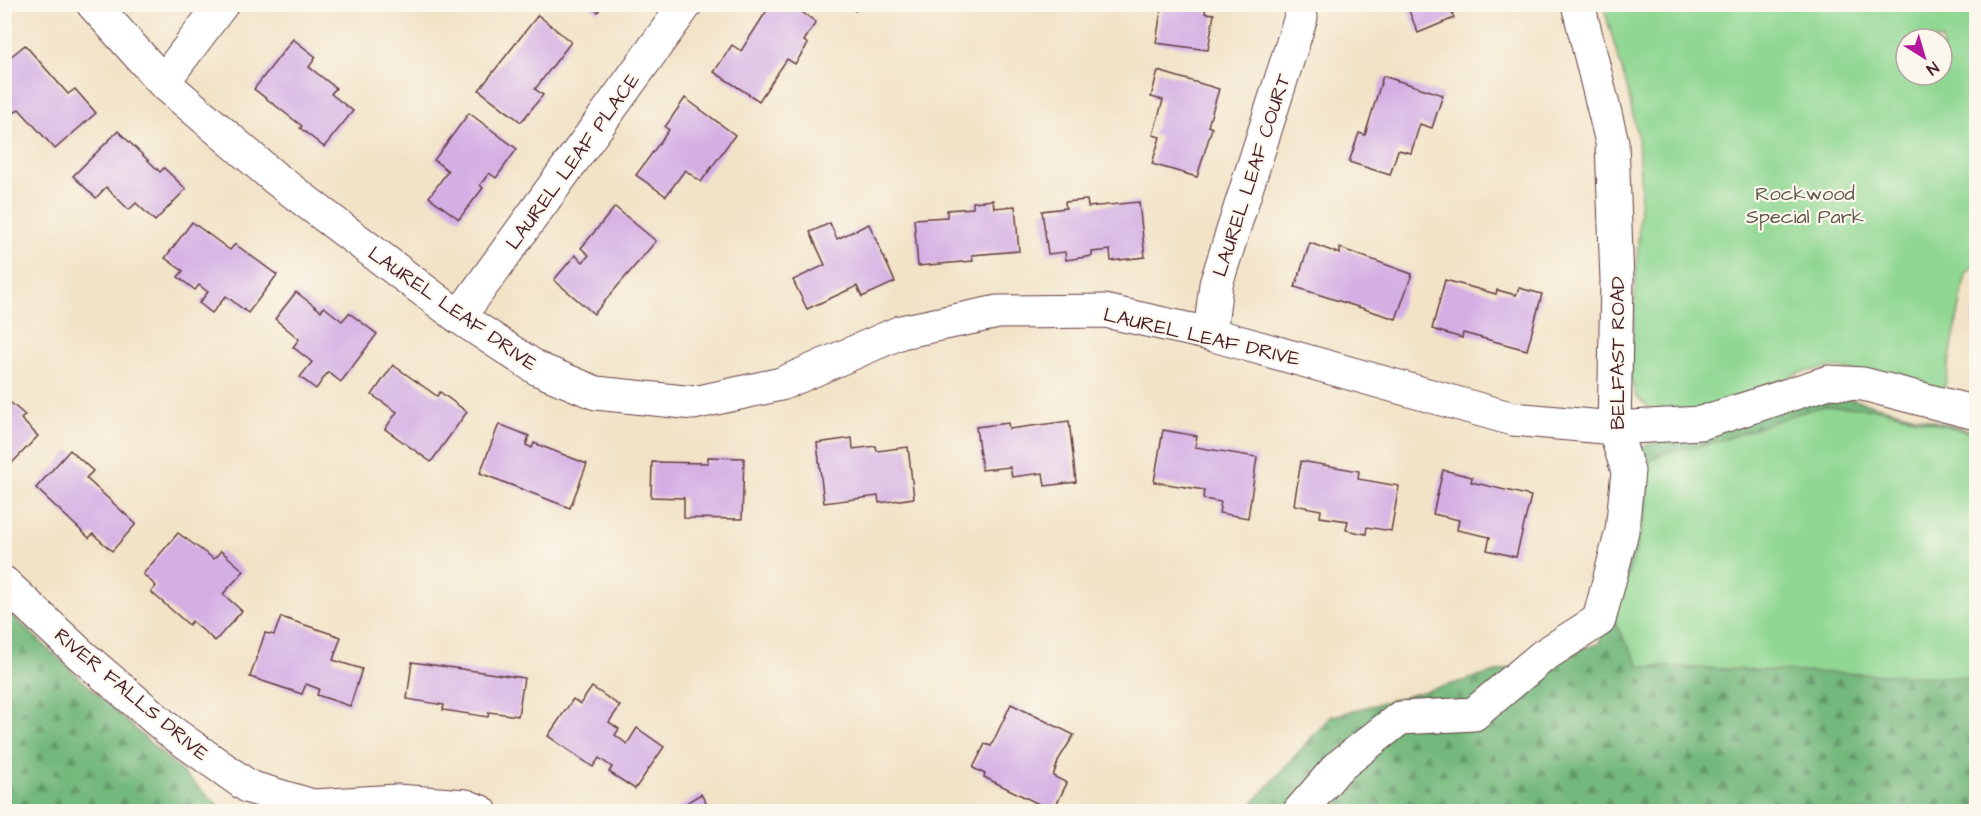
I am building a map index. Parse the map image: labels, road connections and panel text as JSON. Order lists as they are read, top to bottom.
{
  "streets": {
    "street": [
      "LAUREL LEAF PLACE",
      "LAUREL LEAF COURT",
      "LAUREL LEAF DRIVE",
      "BELFAST ROAD",
      "RIVER FALLS DRIVE"
    ]
  },
  "crossings": [
    ["LAUREL LEAF PLACE", "LAUREL LEAF DRIVE"],
    ["LAUREL LEAF COURT", "LAUREL LEAF DRIVE"],
    ["LAUREL LEAF DRIVE", "BELFAST ROAD"]
  ],
  "parks": ["Rockwood Special Park"],
  "north": "bottom right"
}
